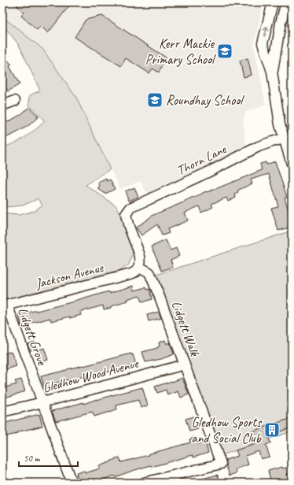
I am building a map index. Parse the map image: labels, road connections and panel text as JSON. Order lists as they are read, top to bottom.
{
  "streets": {
    "street": [
      "Thorn Lane",
      "Jackson Avenue",
      "Lidgett Walk",
      "Lidgett Grove",
      "Gledhow Wood Avenue"
    ]
  },
  "crossings": [
    ["Thorn Lane", "Jackson Avenue"],
    ["Thorn Lane", "Lidgett Walk"],
    ["Jackson Avenue", "Lidgett Walk"],
    ["Jackson Avenue", "Lidgett Grove"],
    ["Lidgett Walk", "Gledhow Wood Avenue"],
    ["Lidgett Grove", "Gledhow Wood Avenue"]
  ],
  "places": {
    "school or university": ["Kerr Mackie Primary School", "Roundhay School"],
    "building": ["Gledhow Sports and Social Club"]
  },
  "scale_bar": "50 m"
}
